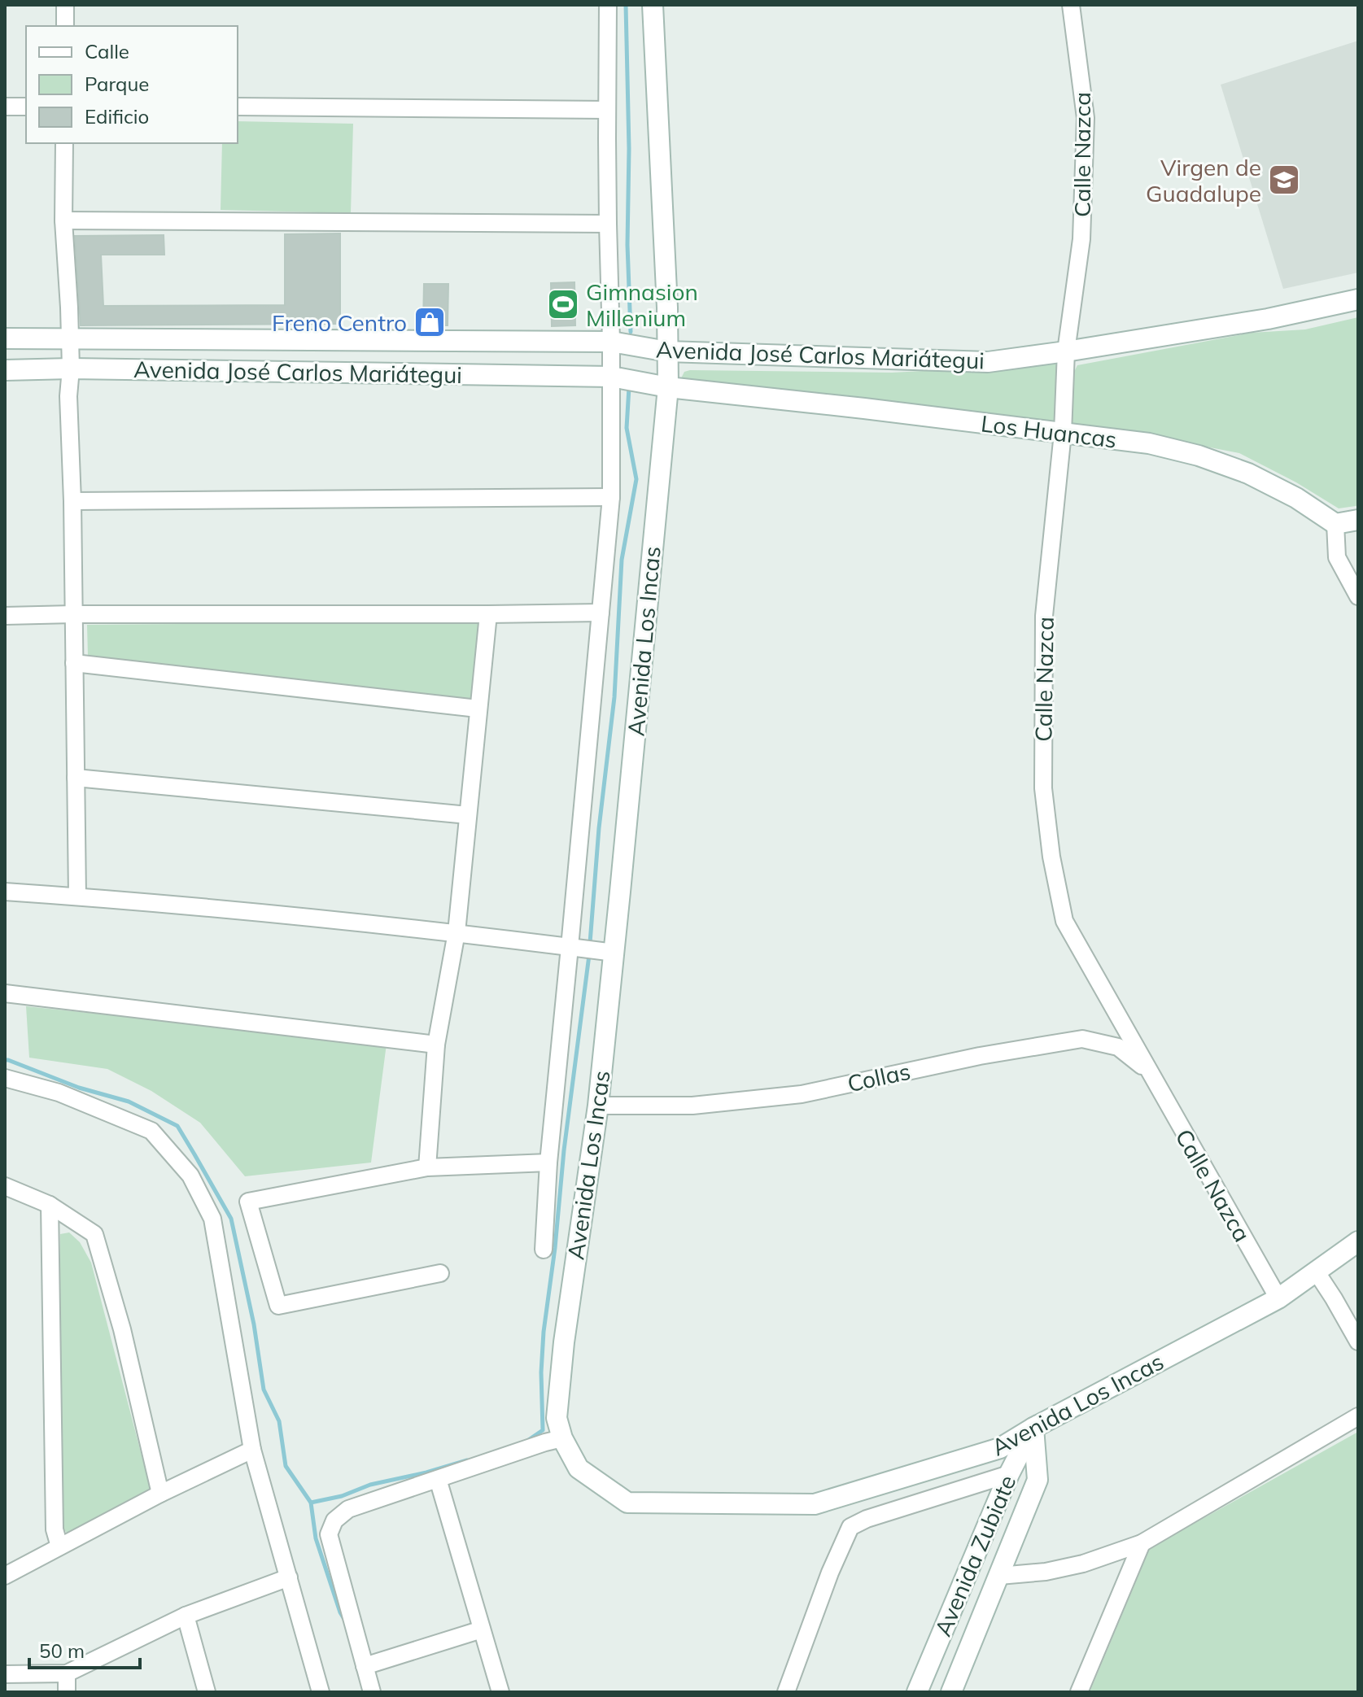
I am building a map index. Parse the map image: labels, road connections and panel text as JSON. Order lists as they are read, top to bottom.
{
  "streets": {
    "street": [
      "Calle Nazca",
      "Avenida José Carlos Mariátegui",
      "Los Huancas",
      "Avenida Los Incas",
      "Collas",
      "Avenida Zubiate"
    ]
  },
  "crossings": [
    ["Calle Nazca", "Avenida José Carlos Mariátegui"],
    ["Calle Nazca", "Los Huancas"],
    ["Calle Nazca", "Avenida Los Incas"],
    ["Calle Nazca", "Collas"],
    ["Avenida José Carlos Mariátegui", "Los Huancas"],
    ["Avenida José Carlos Mariátegui", "Avenida Los Incas"],
    ["Los Huancas", "Avenida Los Incas"],
    ["Avenida Los Incas", "Collas"],
    ["Avenida Los Incas", "Avenida Zubiate"]
  ],
  "places": {
    "school or university": ["Virgen de Guadalupe"],
    "sports": ["Gimnasion Millenium"],
    "shop": ["Freno Centro"]
  },
  "legend": ["Calle", "Parque", "Edificio"],
  "scale_bar": "50 m"
}
